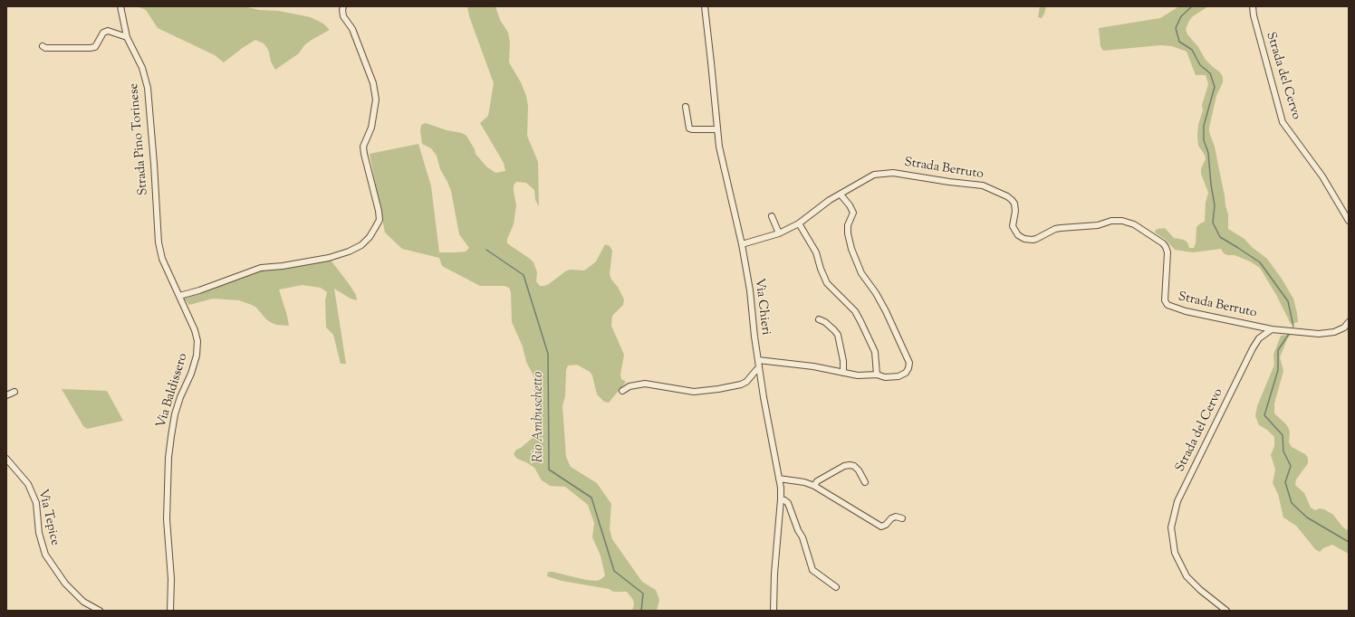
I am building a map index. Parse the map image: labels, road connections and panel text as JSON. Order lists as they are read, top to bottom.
{
  "streets": {
    "street": [
      "Strada del Cervo",
      "Strada Pino Torinese",
      "Strada Berruto",
      "Via Chieri",
      "Via Baldissero",
      "Via Tepice"
    ]
  },
  "crossings": [
    ["Strada del Cervo", "Strada Berruto"],
    ["Strada Pino Torinese", "Via Baldissero"],
    ["Strada Berruto", "Via Chieri"]
  ],
  "water": ["Rio Ambuschetto"]
}
